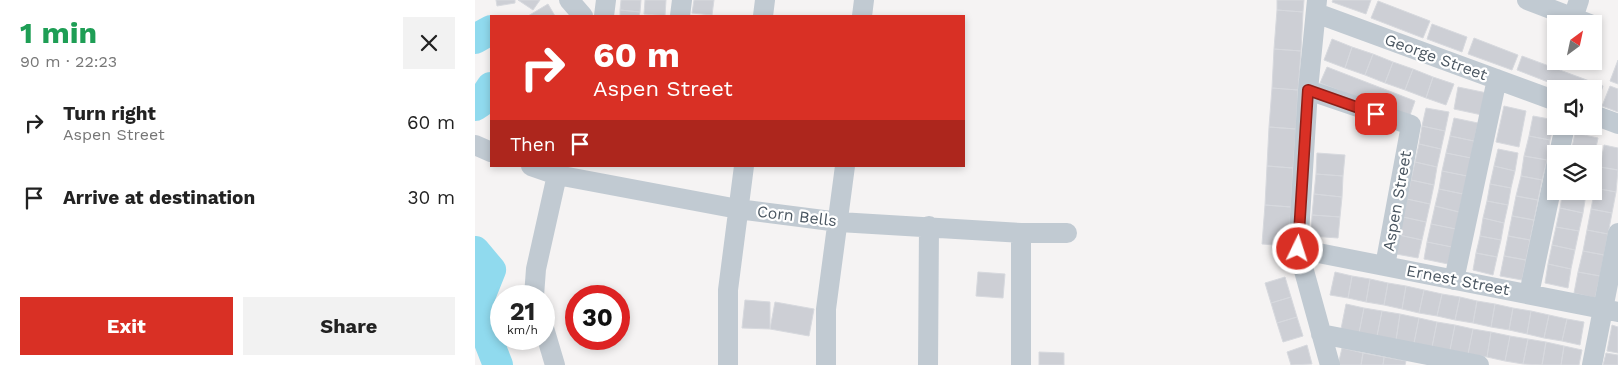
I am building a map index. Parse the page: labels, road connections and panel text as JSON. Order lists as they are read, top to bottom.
{
  "streets": {
    "street": [
      "George Street",
      "Aspen Street",
      "Corn Bells",
      "Ernest Street"
    ]
  },
  "crossings": [
    ["Aspen Street", "Ernest Street"]
  ],
  "north": "top right",
  "page": {
    "heading": ["1 min", "90 m · 22:23"],
    "turn": ["60 m", "Aspen Street"],
    "list": [
      {
        "name": "Turn right",
        "note": "Aspen Street",
        "value": "60 m"
      },
      {
        "name": "Arrive at destination",
        "value": "30 m"
      }
    ],
    "then": "Then",
    "speed": "21 km/h",
    "limit": "30",
    "buttons": ["Exit", "Share"]
  }
}
